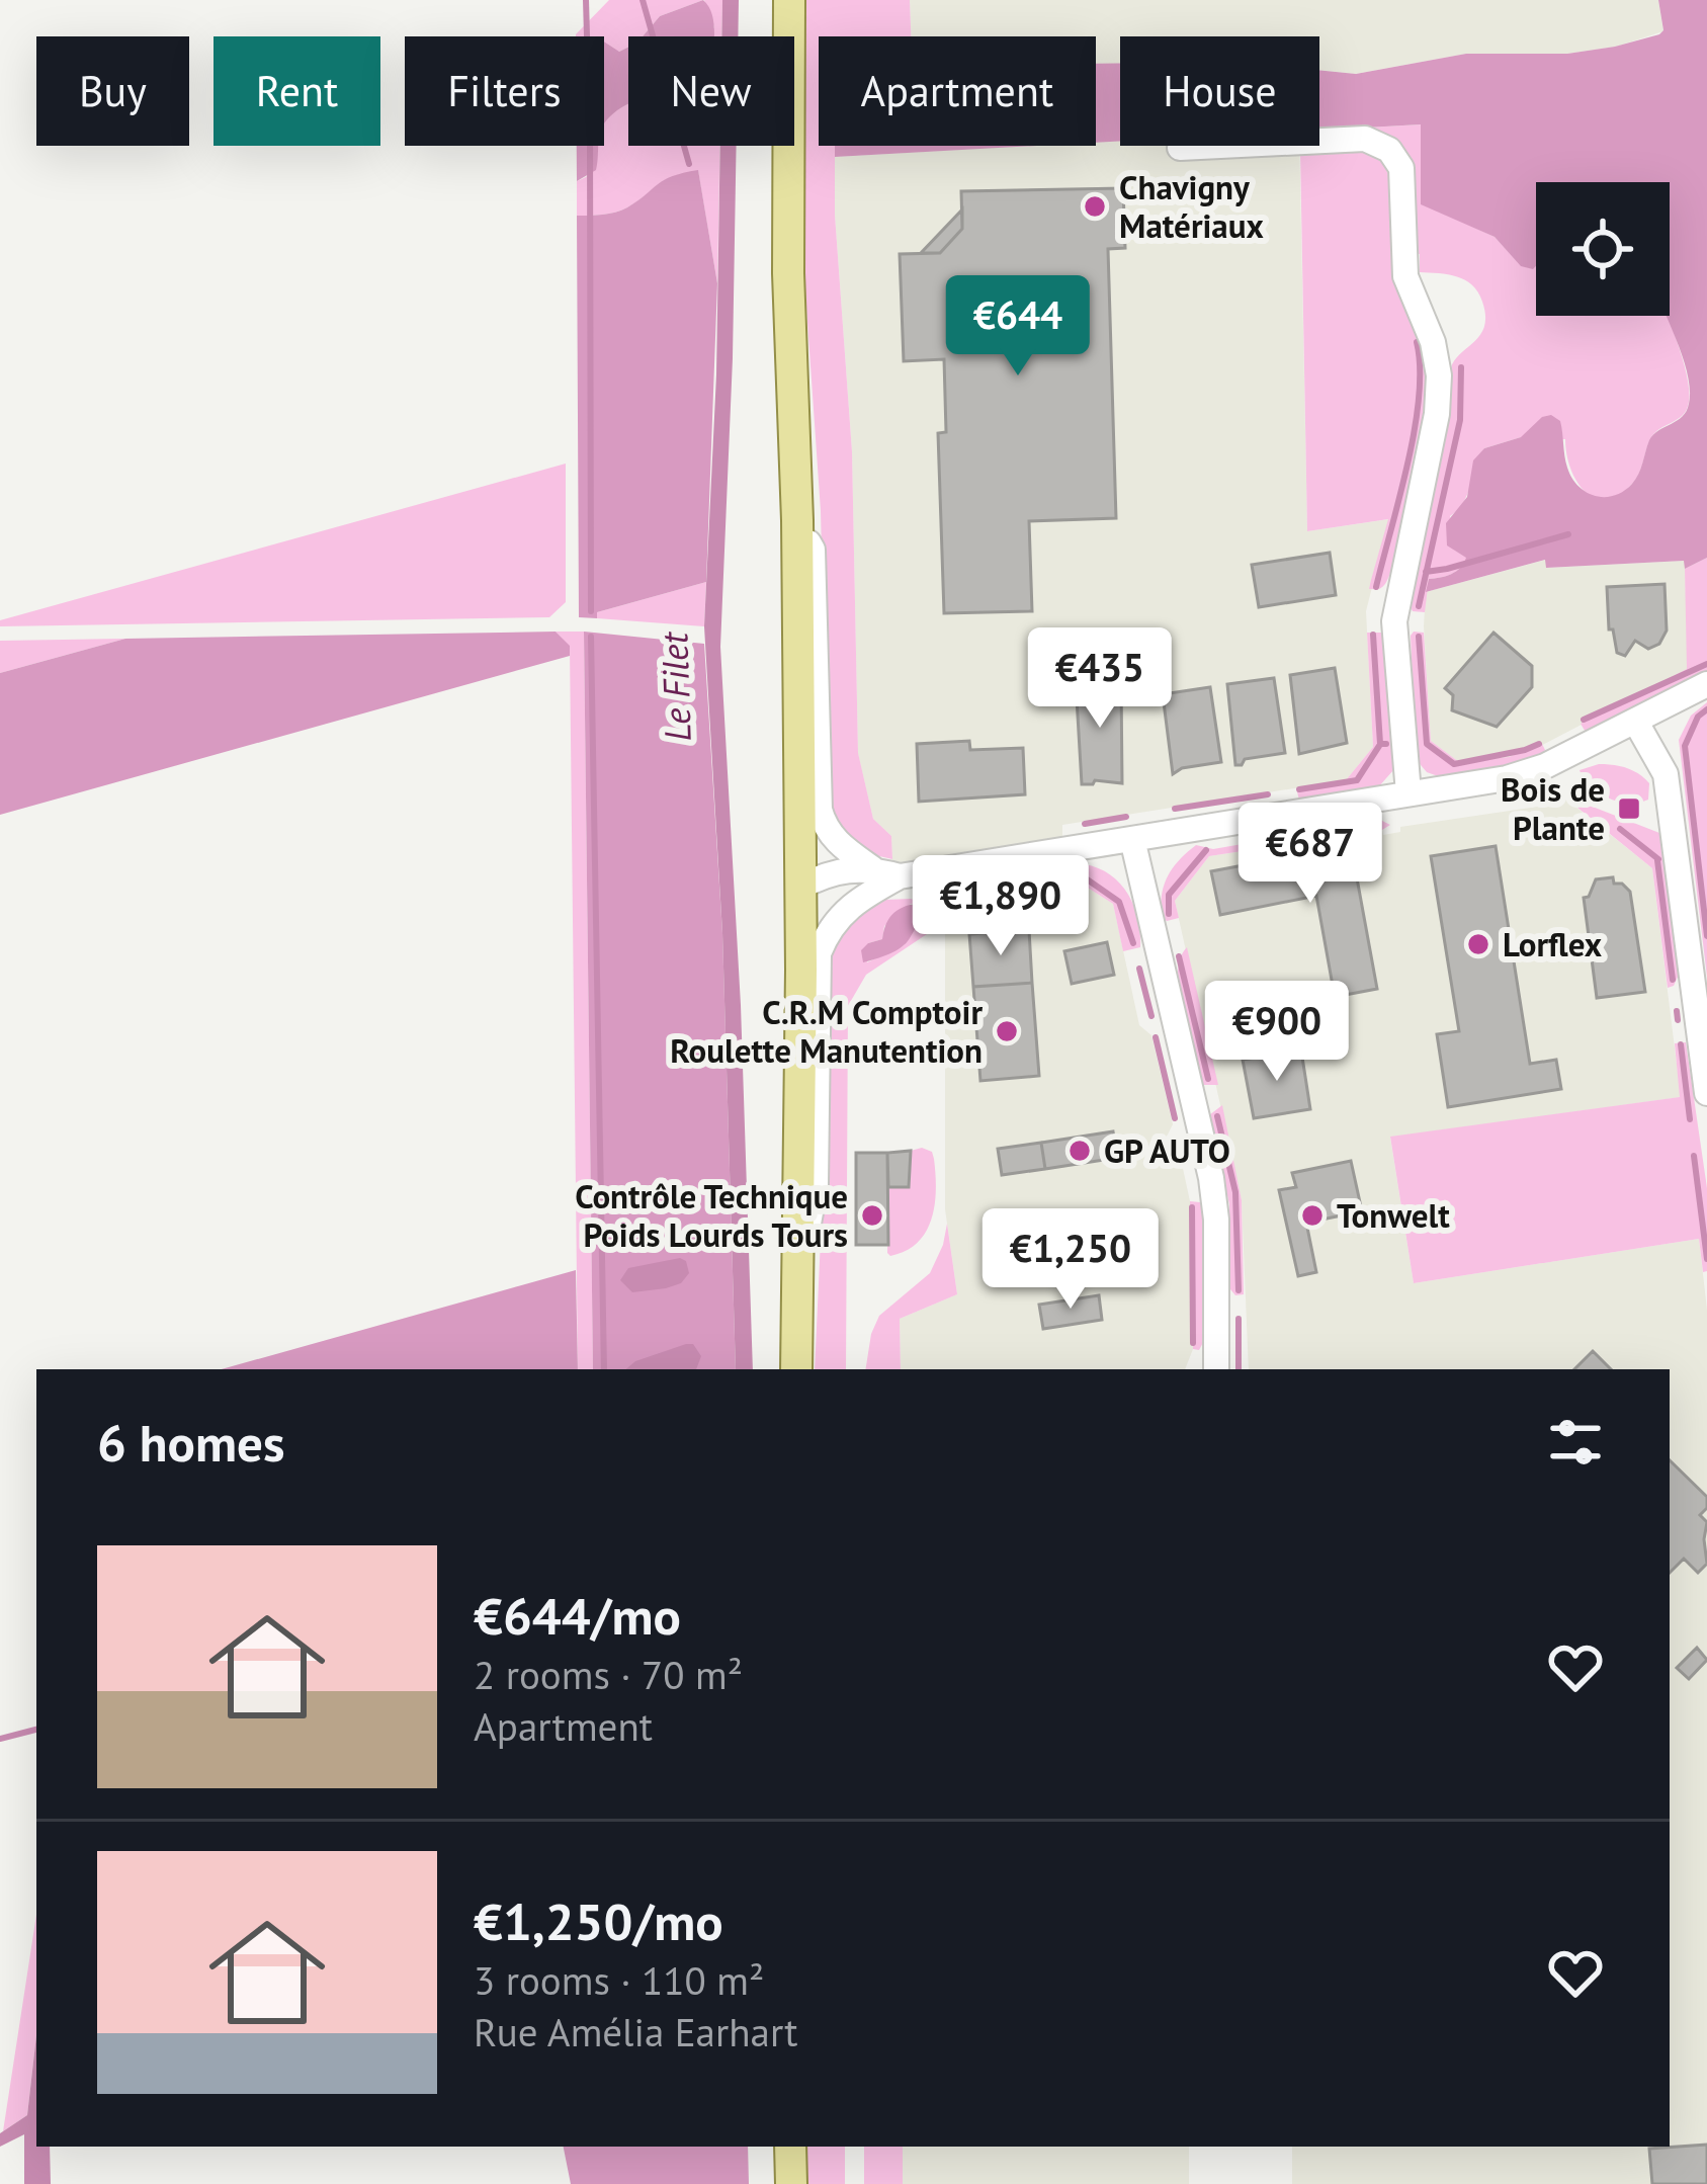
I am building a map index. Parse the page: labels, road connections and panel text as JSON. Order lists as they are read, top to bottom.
{
  "water": ["Le Filet"],
  "places": {
    "other": [
      "Chavigny Matériaux",
      "Lorflex",
      "C.R.M Comptoir Roulette Manutention",
      "GP AUTO",
      "Contrôle Technique Poids Lourds Tours",
      "Tonwelt"
    ],
    "transit": ["Bois de Plante"]
  },
  "page": {
    "chip": [
      "Buy",
      "Rent",
      "Filters",
      "New",
      "Apartment",
      "House"
    ],
    "price": [
      "€644",
      "€435",
      "€687",
      "€1,890",
      "€900",
      "€1,250"
    ],
    "heading": "6 homes",
    "list": [
      {
        "name": "€644/mo",
        "note": "2 rooms · 70 m² · Apartment"
      },
      {
        "name": "€1,250/mo",
        "note": "3 rooms · 110 m² · Rue Amélia Earhart"
      }
    ]
  }
}
